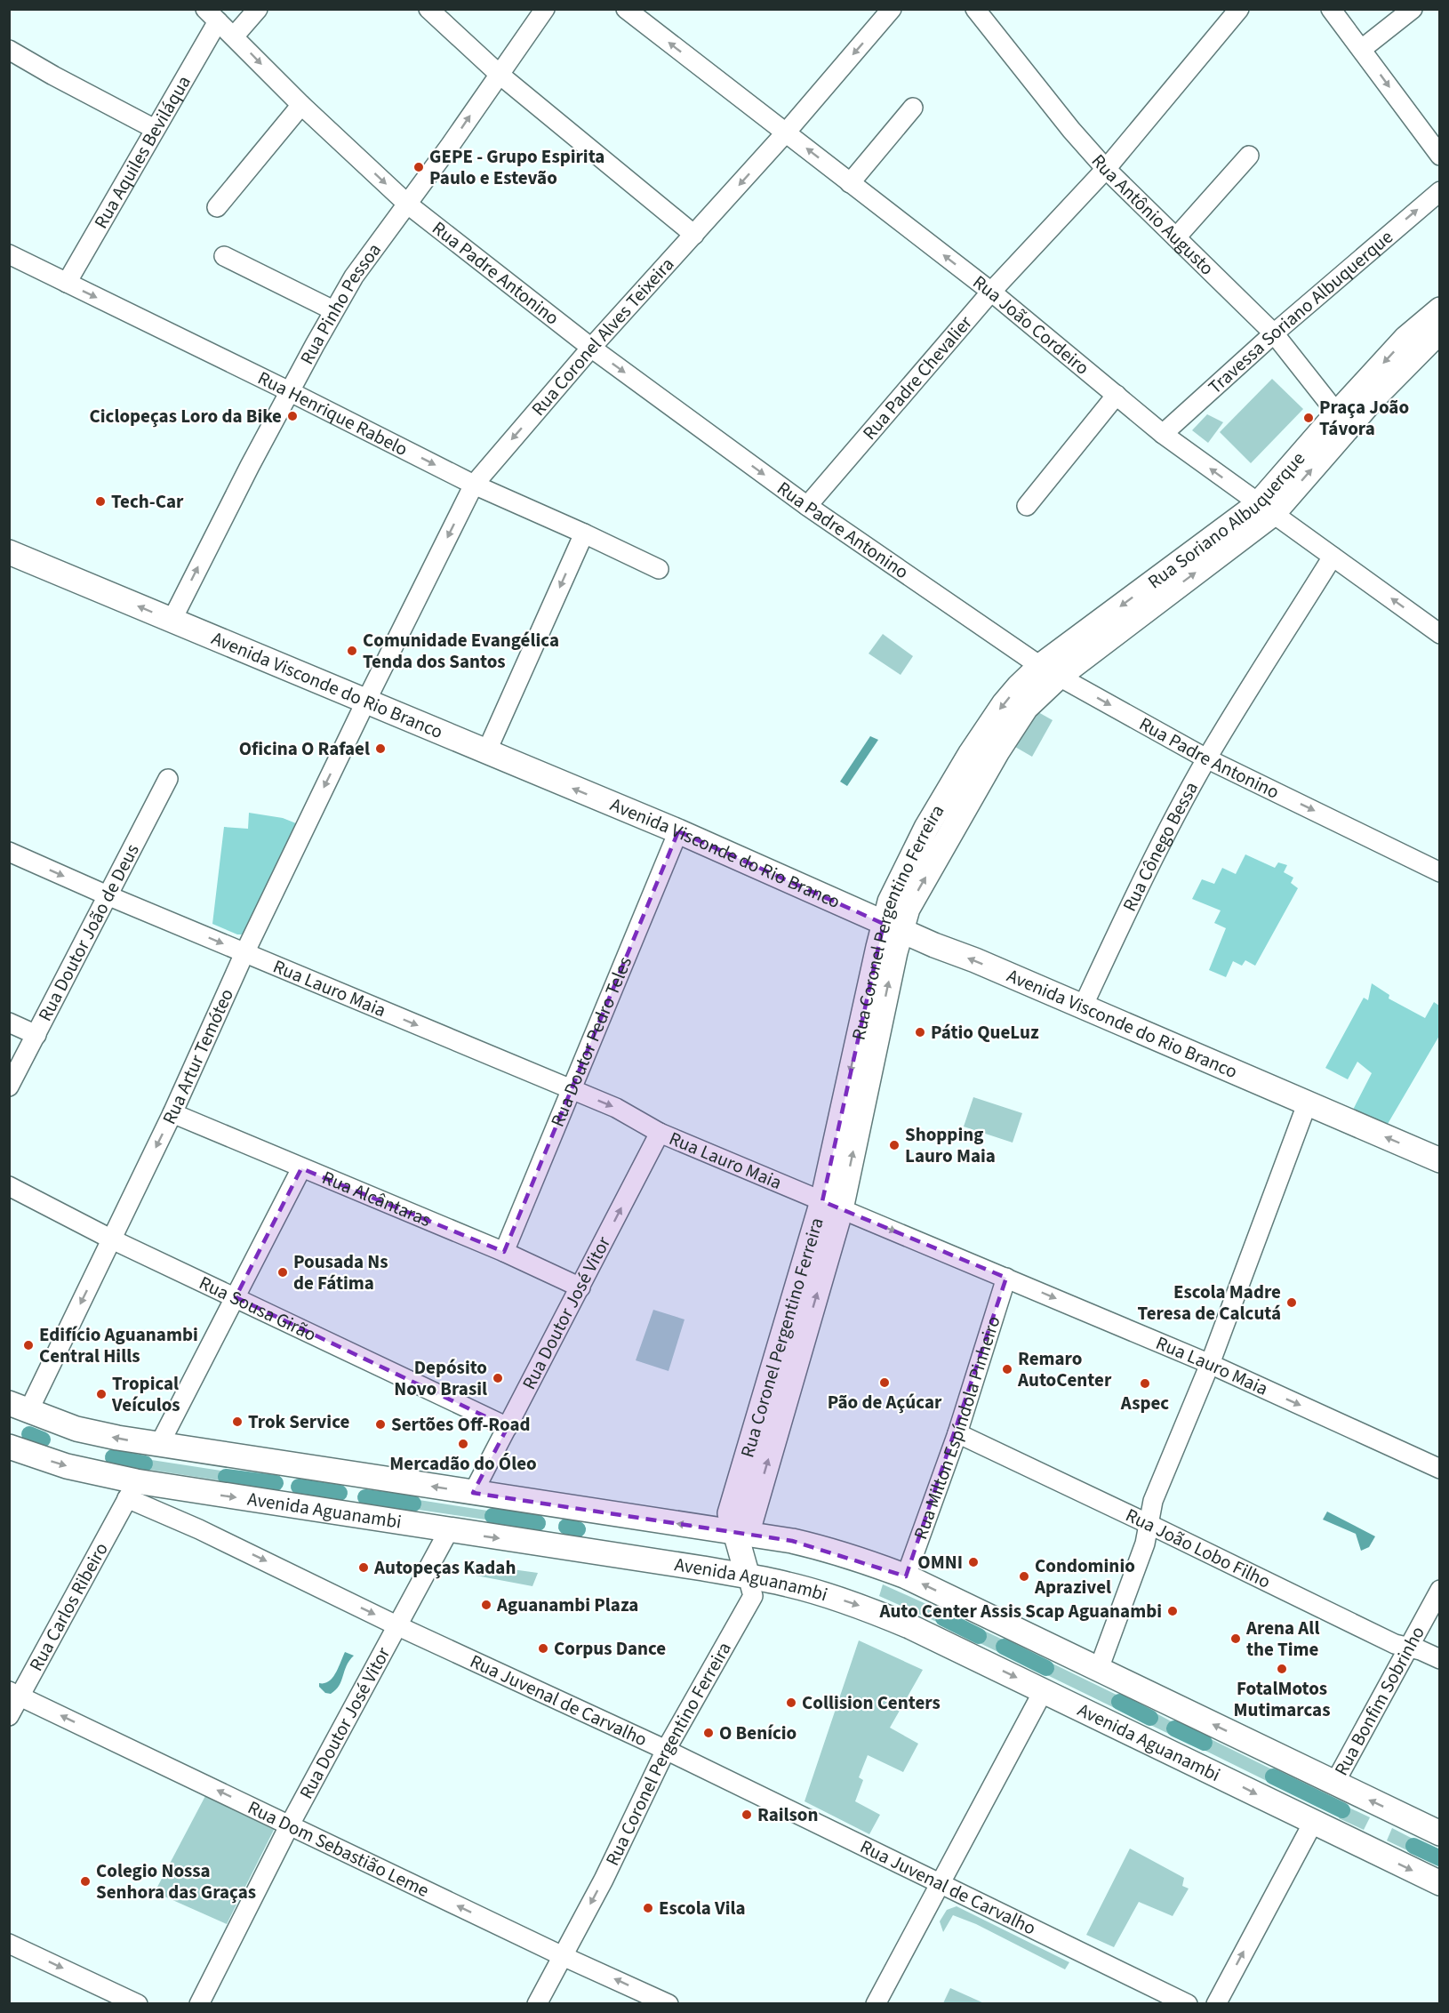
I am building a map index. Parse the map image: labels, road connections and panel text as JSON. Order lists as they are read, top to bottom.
{
  "streets": {
    "main road": [
      "Rua Soriano Albuquerque",
      "Avenida Visconde do Rio Branco",
      "Rua Coronel Pergentino Ferreira",
      "Avenida Aguanambi"
    ],
    "street": [
      "Rua Aquiles Beviláqua",
      "Rua Antônio Augusto",
      "Rua Padre Antonino",
      "Rua Pinho Pessoa",
      "Travessa Soriano Albuquerque",
      "Rua João Cordeiro",
      "Rua Coronel Alves Teixeira",
      "Rua Padre Chevalier",
      "Rua Henrique Rabelo",
      "Rua Cônego Bessa",
      "Rua Doutor João de Deus",
      "Rua Lauro Maia",
      "Rua Doutor Pedro Teles",
      "Rua Artur Temóteo",
      "Rua Alcântaras",
      "Rua Sousa Girão",
      "Rua Doutor José Vitor",
      "Rua Milton Espíndola Pinheiro",
      "Rua João Lobo Filho",
      "Rua Carlos Ribeiro",
      "Rua Juvenal de Carvalho",
      "Rua Bonfim Sobrinho",
      "Rua Dom Sebastião Leme"
    ]
  },
  "crossings": [
    ["Rua Aquiles Beviláqua", "Rua Padre Antonino"],
    ["Rua Aquiles Beviláqua", "Rua Henrique Rabelo"],
    ["Rua Antônio Augusto", "Travessa Soriano Albuquerque"],
    ["Rua Antônio Augusto", "Rua Padre Chevalier"],
    ["Rua Antônio Augusto", "Rua Soriano Albuquerque"],
    ["Rua Padre Antonino", "Rua Pinho Pessoa"],
    ["Rua Padre Antonino", "Rua Coronel Alves Teixeira"],
    ["Rua Padre Antonino", "Rua Padre Chevalier"],
    ["Rua Padre Antonino", "Rua Soriano Albuquerque"],
    ["Rua Padre Antonino", "Rua Cônego Bessa"],
    ["Rua Padre Antonino", "Rua Coronel Pergentino Ferreira"],
    ["Rua Pinho Pessoa", "Rua Henrique Rabelo"],
    ["Rua Pinho Pessoa", "Avenida Visconde do Rio Branco"],
    ["Travessa Soriano Albuquerque", "Rua João Cordeiro"],
    ["Rua João Cordeiro", "Rua Coronel Alves Teixeira"],
    ["Rua João Cordeiro", "Rua Padre Chevalier"],
    ["Rua João Cordeiro", "Rua Soriano Albuquerque"],
    ["Rua João Cordeiro", "Rua Cônego Bessa"],
    ["Rua Coronel Alves Teixeira", "Rua Henrique Rabelo"],
    ["Rua Coronel Alves Teixeira", "Avenida Visconde do Rio Branco"],
    ["Rua Coronel Alves Teixeira", "Rua Artur Temóteo"],
    ["Rua Soriano Albuquerque", "Rua Coronel Pergentino Ferreira"],
    ["Avenida Visconde do Rio Branco", "Rua Cônego Bessa"],
    ["Avenida Visconde do Rio Branco", "Rua Coronel Pergentino Ferreira"],
    ["Avenida Visconde do Rio Branco", "Rua Doutor Pedro Teles"],
    ["Avenida Visconde do Rio Branco", "Rua Artur Temóteo"],
    ["Rua Coronel Pergentino Ferreira", "Rua Lauro Maia"],
    ["Rua Coronel Pergentino Ferreira", "Avenida Aguanambi"],
    ["Rua Coronel Pergentino Ferreira", "Rua Juvenal de Carvalho"],
    ["Rua Coronel Pergentino Ferreira", "Rua Dom Sebastião Leme"],
    ["Rua Doutor João de Deus", "Rua Lauro Maia"],
    ["Rua Lauro Maia", "Rua Doutor Pedro Teles"],
    ["Rua Lauro Maia", "Rua Artur Temóteo"],
    ["Rua Lauro Maia", "Rua Doutor José Vitor"],
    ["Rua Lauro Maia", "Rua Milton Espíndola Pinheiro"],
    ["Rua Doutor Pedro Teles", "Rua Alcântaras"],
    ["Rua Artur Temóteo", "Rua Alcântaras"],
    ["Rua Artur Temóteo", "Rua Sousa Girão"],
    ["Rua Alcântaras", "Rua Doutor José Vitor"],
    ["Rua Sousa Girão", "Rua Doutor José Vitor"],
    ["Rua Doutor José Vitor", "Avenida Aguanambi"],
    ["Rua Doutor José Vitor", "Rua Juvenal de Carvalho"],
    ["Rua Doutor José Vitor", "Rua Dom Sebastião Leme"],
    ["Rua Milton Espíndola Pinheiro", "Rua João Lobo Filho"],
    ["Avenida Aguanambi", "Rua Carlos Ribeiro"],
    ["Avenida Aguanambi", "Rua Juvenal de Carvalho"],
    ["Rua João Lobo Filho", "Rua Bonfim Sobrinho"],
    ["Rua Carlos Ribeiro", "Rua Juvenal de Carvalho"],
    ["Rua Carlos Ribeiro", "Rua Dom Sebastião Leme"]
  ],
  "one_way": [
    "Rua Padre Antonino",
    "Rua Pinho Pessoa",
    "Rua João Cordeiro",
    "Rua Henrique Rabelo",
    "Avenida Visconde do Rio Branco",
    "Rua Lauro Maia",
    "Rua Dom Sebastião Leme"
  ],
  "places": [
    "GEPE - Grupo Espirita Paulo e Estevão",
    "Ciclopeças Loro da Bike",
    "Praça João Távora",
    "Tech-Car",
    "Comunidade Evangélica Tenda dos Santos",
    "Oficina O Rafael",
    "Pátio QueLuz",
    "Shopping Lauro Maia",
    "Pousada Ns de Fátima",
    "Escola Madre Teresa de Calcutá",
    "Edifício Aguanambi Central Hills",
    "Remaro AutoCenter",
    "Depósito Novo Brasil",
    "Pão de Açúcar",
    "Aspec",
    "Tropical Veículos",
    "Trok Service",
    "Sertões Off-Road",
    "Mercadão do Óleo",
    "OMNI",
    "Autopeças Kadah",
    "Condominio Aprazivel",
    "Aguanambi Plaza",
    "Auto Center Assis Scap Aguanambi",
    "Arena All the Time",
    "Corpus Dance",
    "FotalMotos Mutimarcas",
    "Collision Centers",
    "O Benício",
    "Railson",
    "Colegio Nossa Senhora das Graças",
    "Escola Vila"
  ]
}
